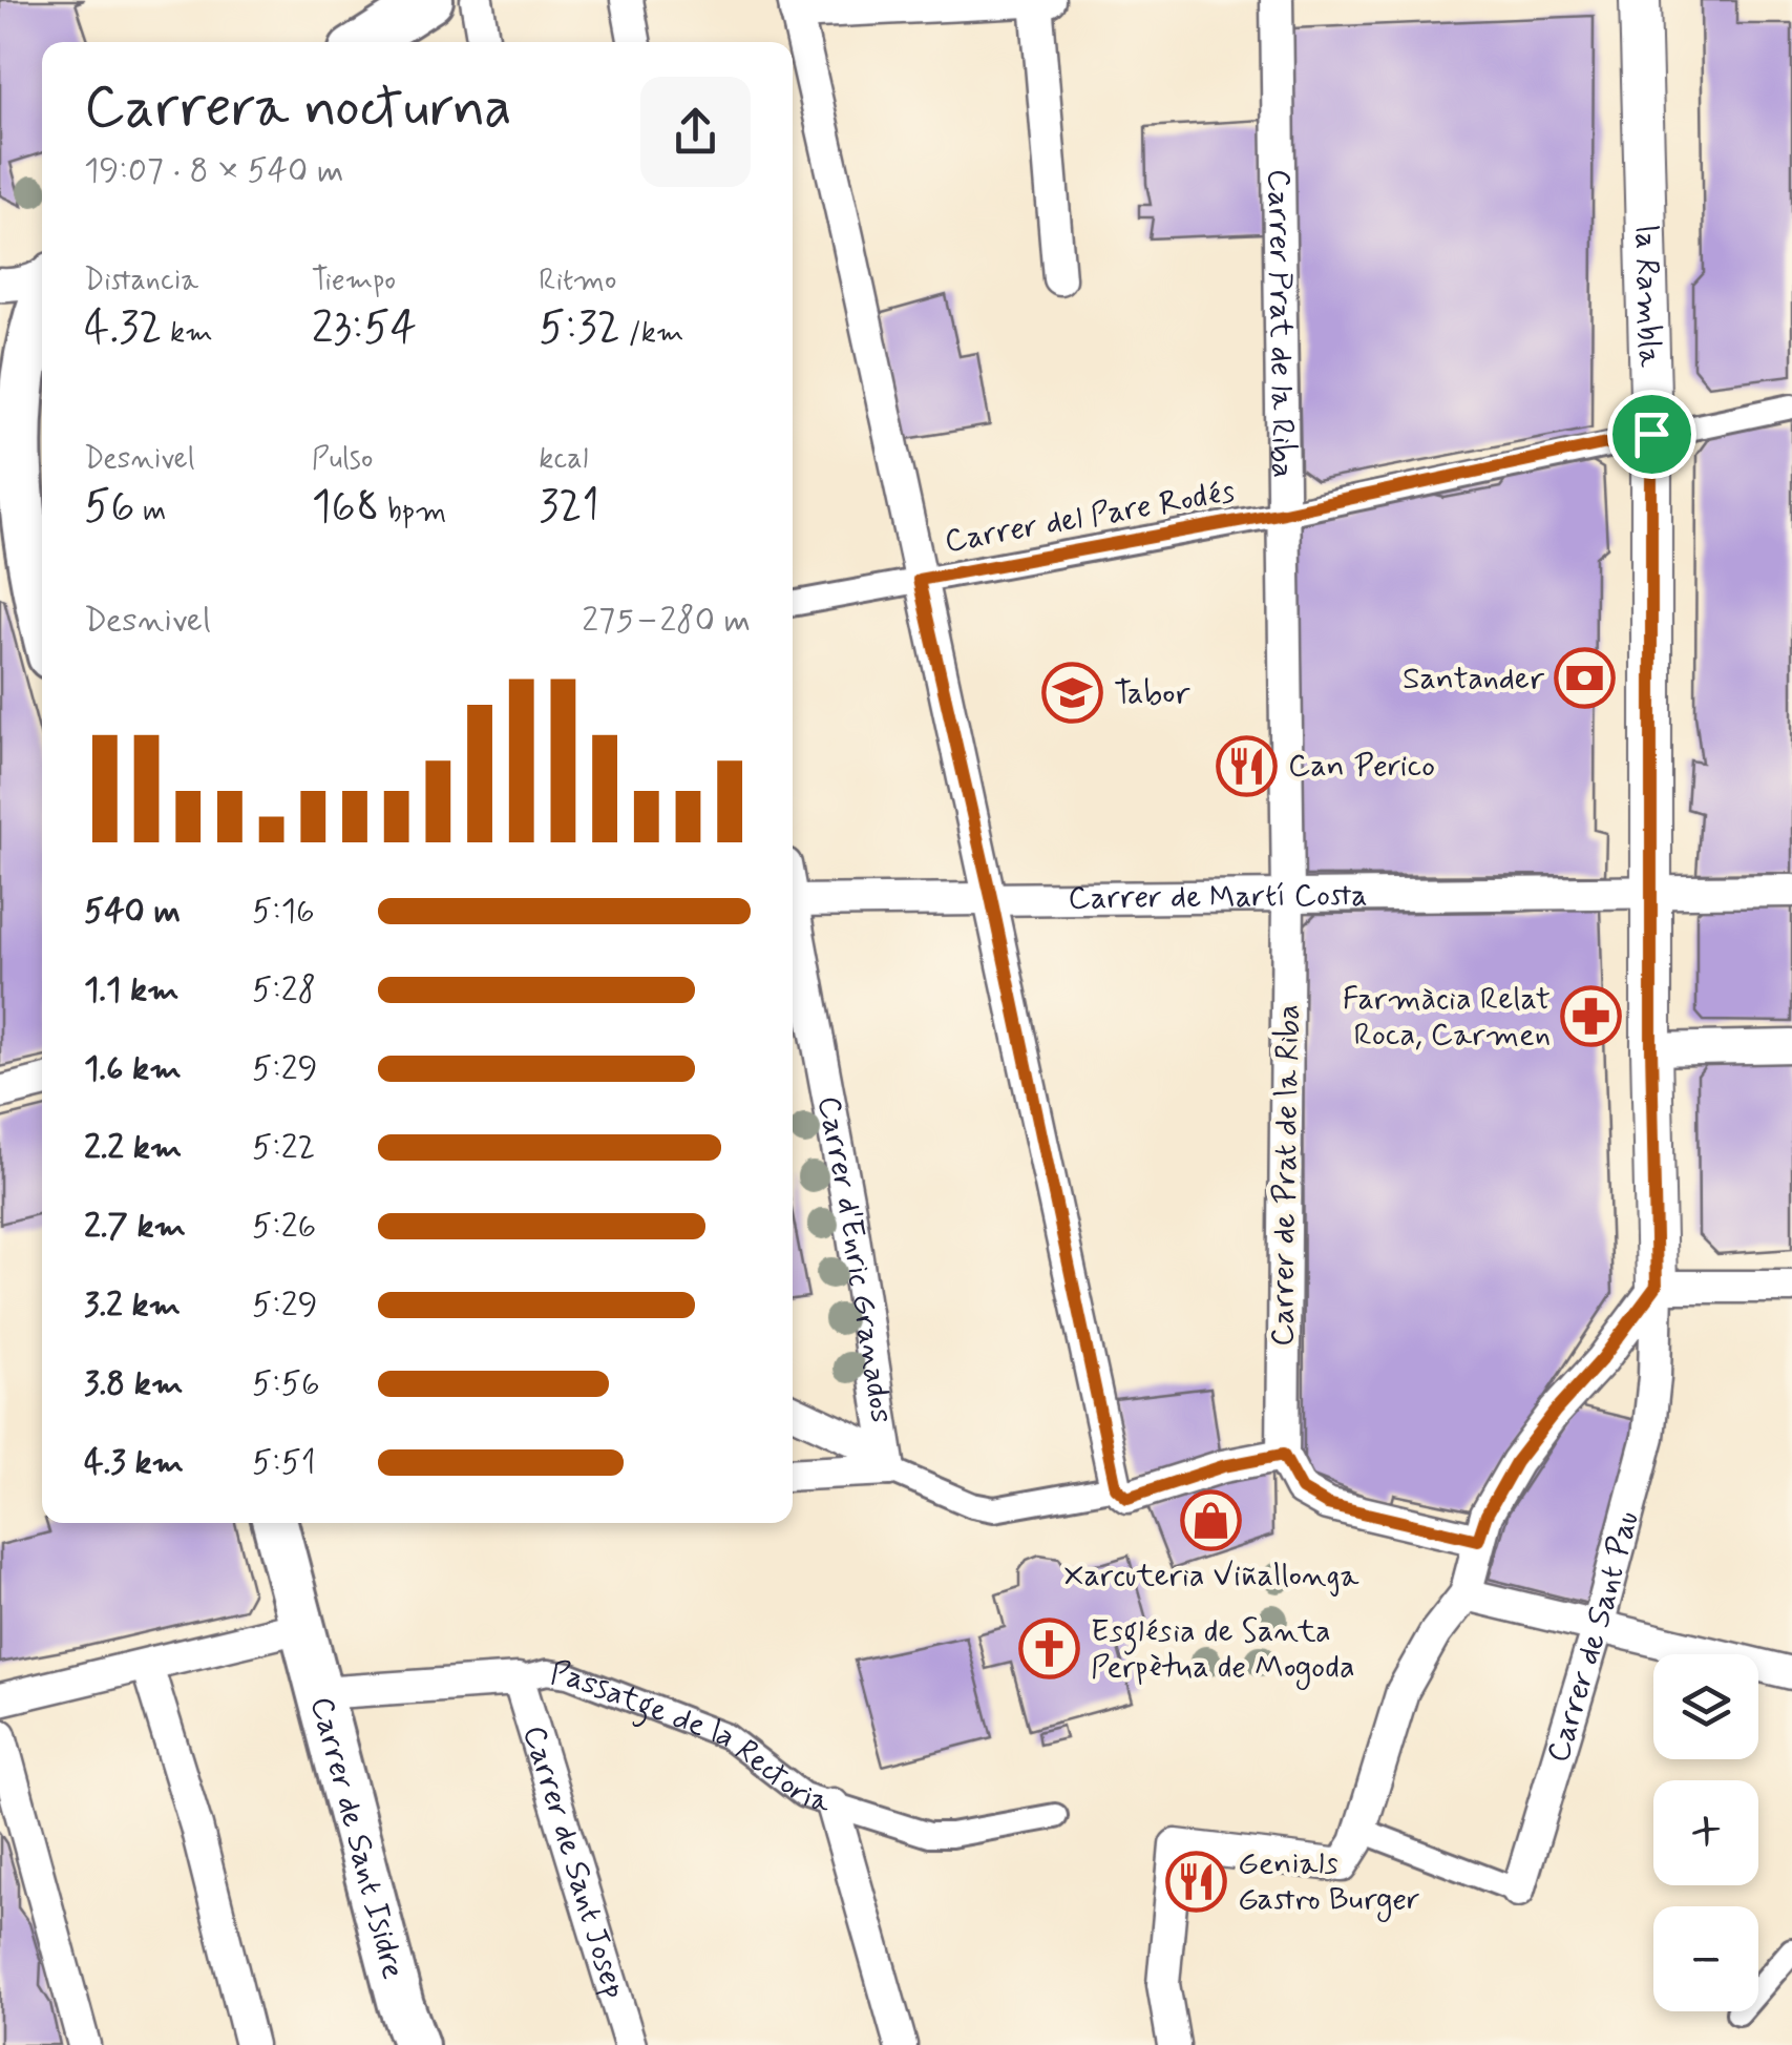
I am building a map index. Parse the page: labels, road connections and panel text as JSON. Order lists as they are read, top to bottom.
{
  "streets": {
    "main road": ["Carrer de Sant Isidre"],
    "street": [
      "la Rambla",
      "Carrer Prat de la Riba",
      "Carrer del Pare Rodés",
      "Carrer de Martí Costa",
      "Carrer de Prat de la Riba",
      "Carrer d'Enric Granados",
      "Carrer de Sant Pau",
      "Passatge de la Rectoria",
      "Carrer de Sant Josep"
    ]
  },
  "crossings": [
    ["la Rambla", "Carrer del Pare Rodés"],
    ["la Rambla", "Carrer de Martí Costa"],
    ["la Rambla", "Carrer de Sant Pau"],
    ["Carrer Prat de la Riba", "Carrer del Pare Rodés"],
    ["Carrer Prat de la Riba", "Carrer de Martí Costa"],
    ["Carrer Prat de la Riba", "Carrer de Prat de la Riba"],
    ["Carrer de Martí Costa", "Carrer de Prat de la Riba"],
    ["Passatge de la Rectoria", "Carrer de Sant Isidre"],
    ["Passatge de la Rectoria", "Carrer de Sant Josep"]
  ],
  "places": {
    "bank": ["Santander"],
    "school or university": ["Tabor"],
    "restaurant": ["Can Perico", "Genials Gastro Burger"],
    "pharmacy": ["Farmàcia Relat Roca, Carmen"],
    "shop": ["Xarcuteria Viñallonga"],
    "church": ["Església de Santa Perpètua de Mogoda"]
  },
  "page": {
    "heading": ["Carrera nocturna", "19:07 · 8 × 540 m"],
    "stats": [
      ["Distancia", "4.32 km"],
      ["Tiempo", "23:54"],
      ["Ritmo", "5:32 /km"],
      ["Desnivel", "56 m"],
      ["Pulso", "168 bpm"],
      ["kcal", "321"]
    ],
    "chart": ["Desnivel", "275–280 m"],
    "list": [
      {
        "name": "540 m",
        "note": "5:16"
      },
      {
        "name": "1.1 km",
        "note": "5:28"
      },
      {
        "name": "1.6 km",
        "note": "5:29"
      },
      {
        "name": "2.2 km",
        "note": "5:22"
      },
      {
        "name": "2.7 km",
        "note": "5:26"
      },
      {
        "name": "3.2 km",
        "note": "5:29"
      },
      {
        "name": "3.8 km",
        "note": "5:56"
      },
      {
        "name": "4.3 km",
        "note": "5:51"
      }
    ],
    "map_buttons": ["+", "−"]
  }
}
